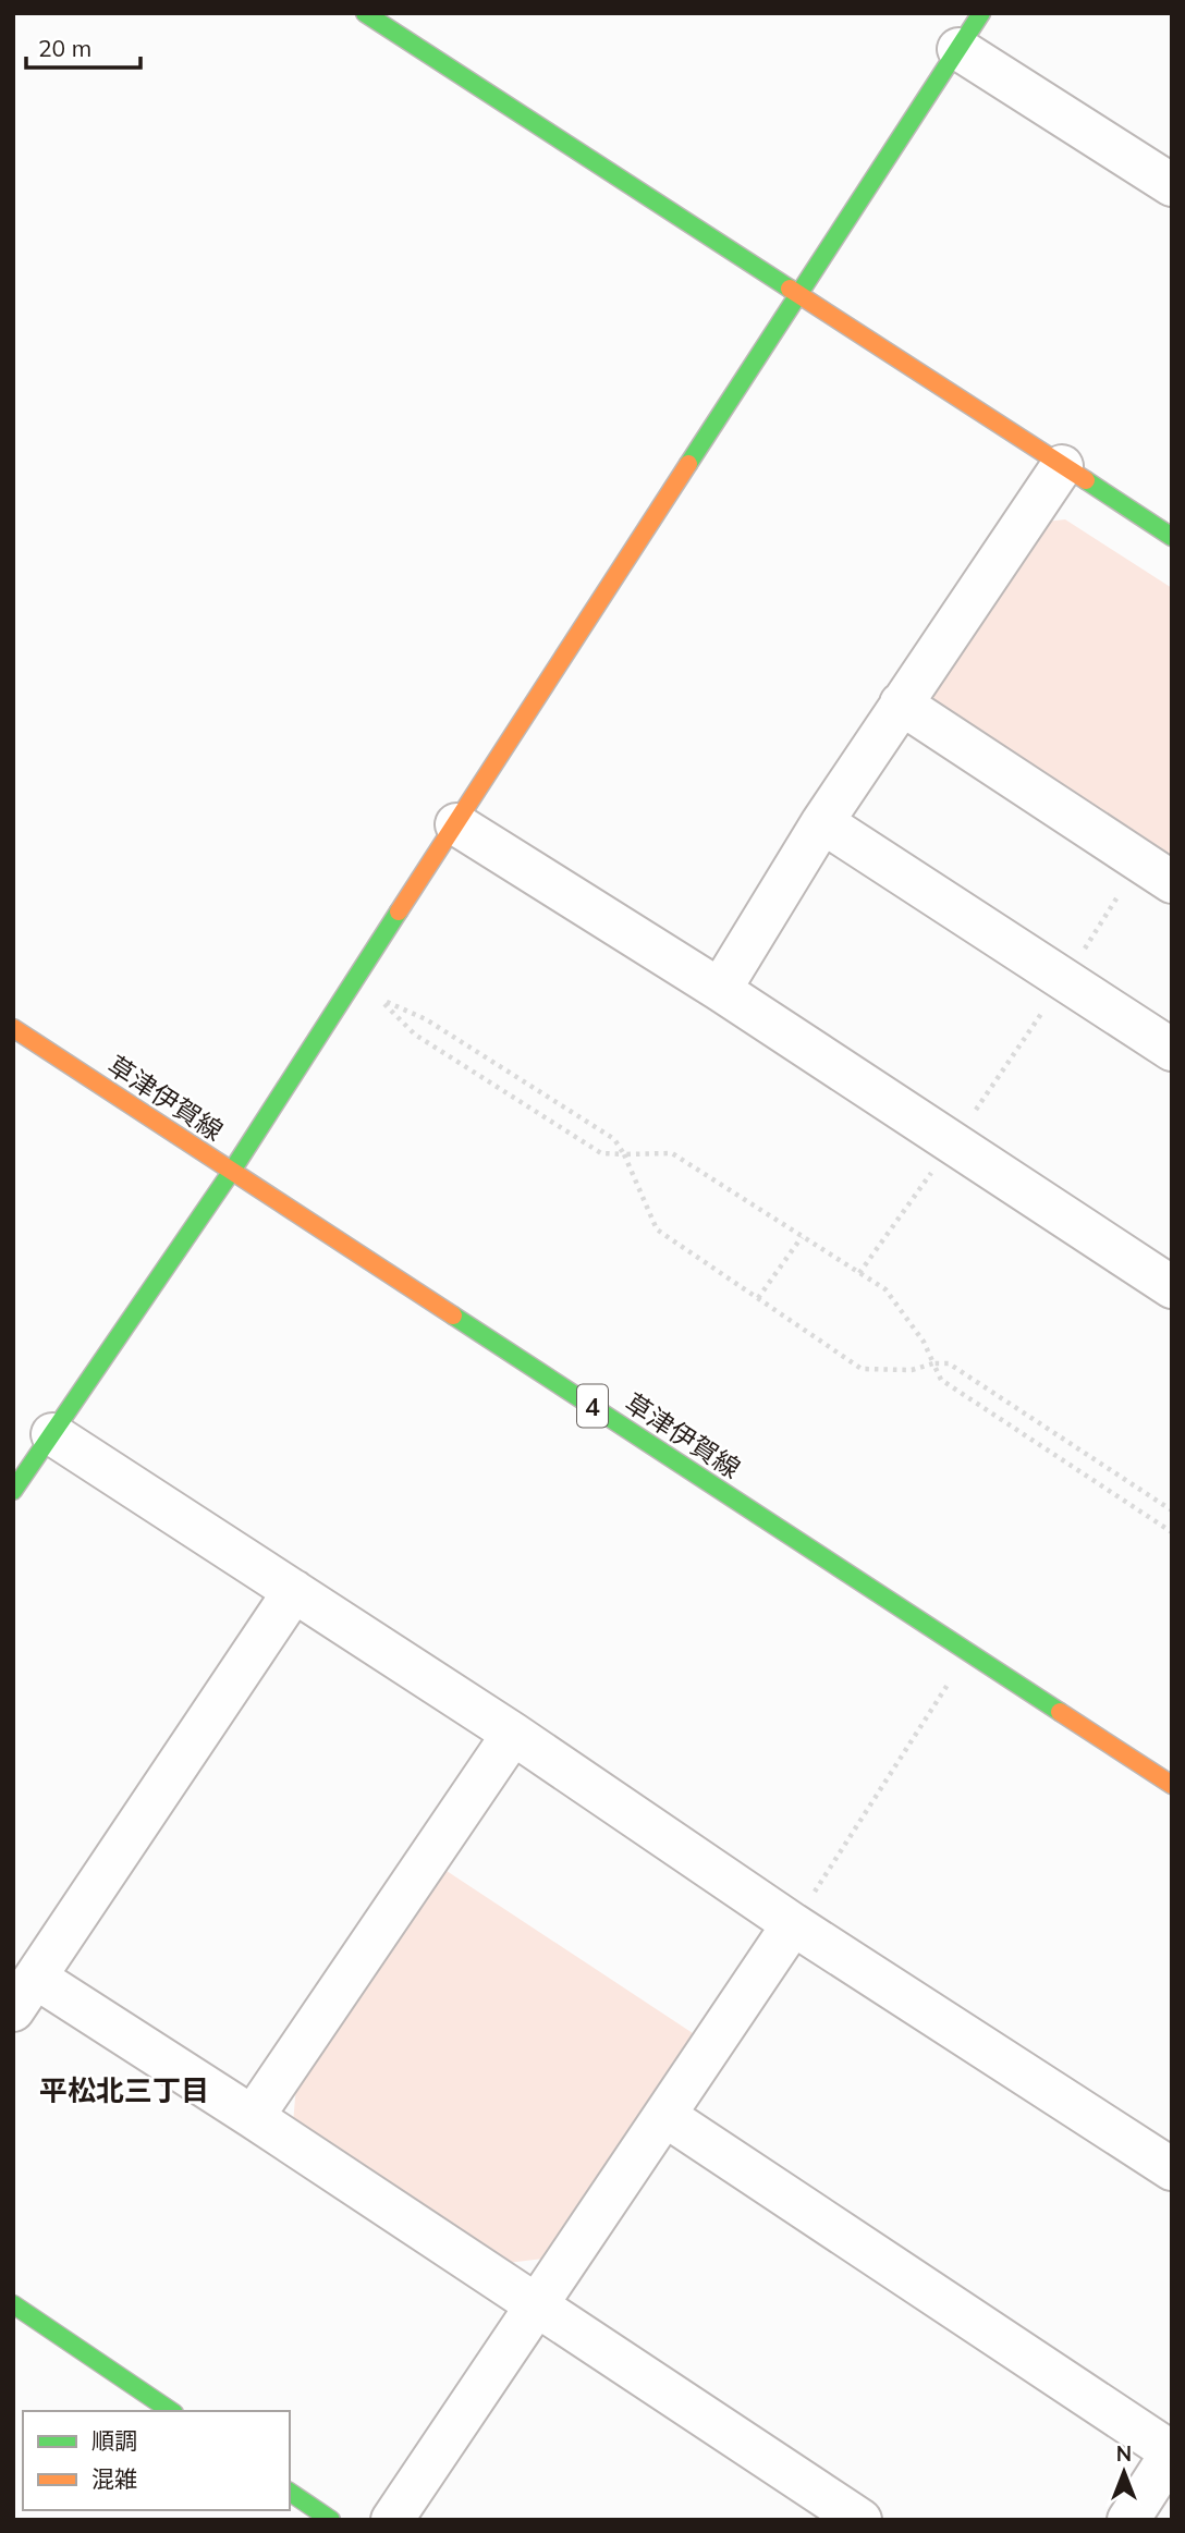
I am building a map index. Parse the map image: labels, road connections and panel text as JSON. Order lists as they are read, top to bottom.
{
  "streets": {
    "street": ["草津伊賀線", "4"]
  },
  "districts": ["平松北三丁目"],
  "legend": ["順調", "混雑"],
  "scale_bar": "20 m",
  "north": "top"
}
